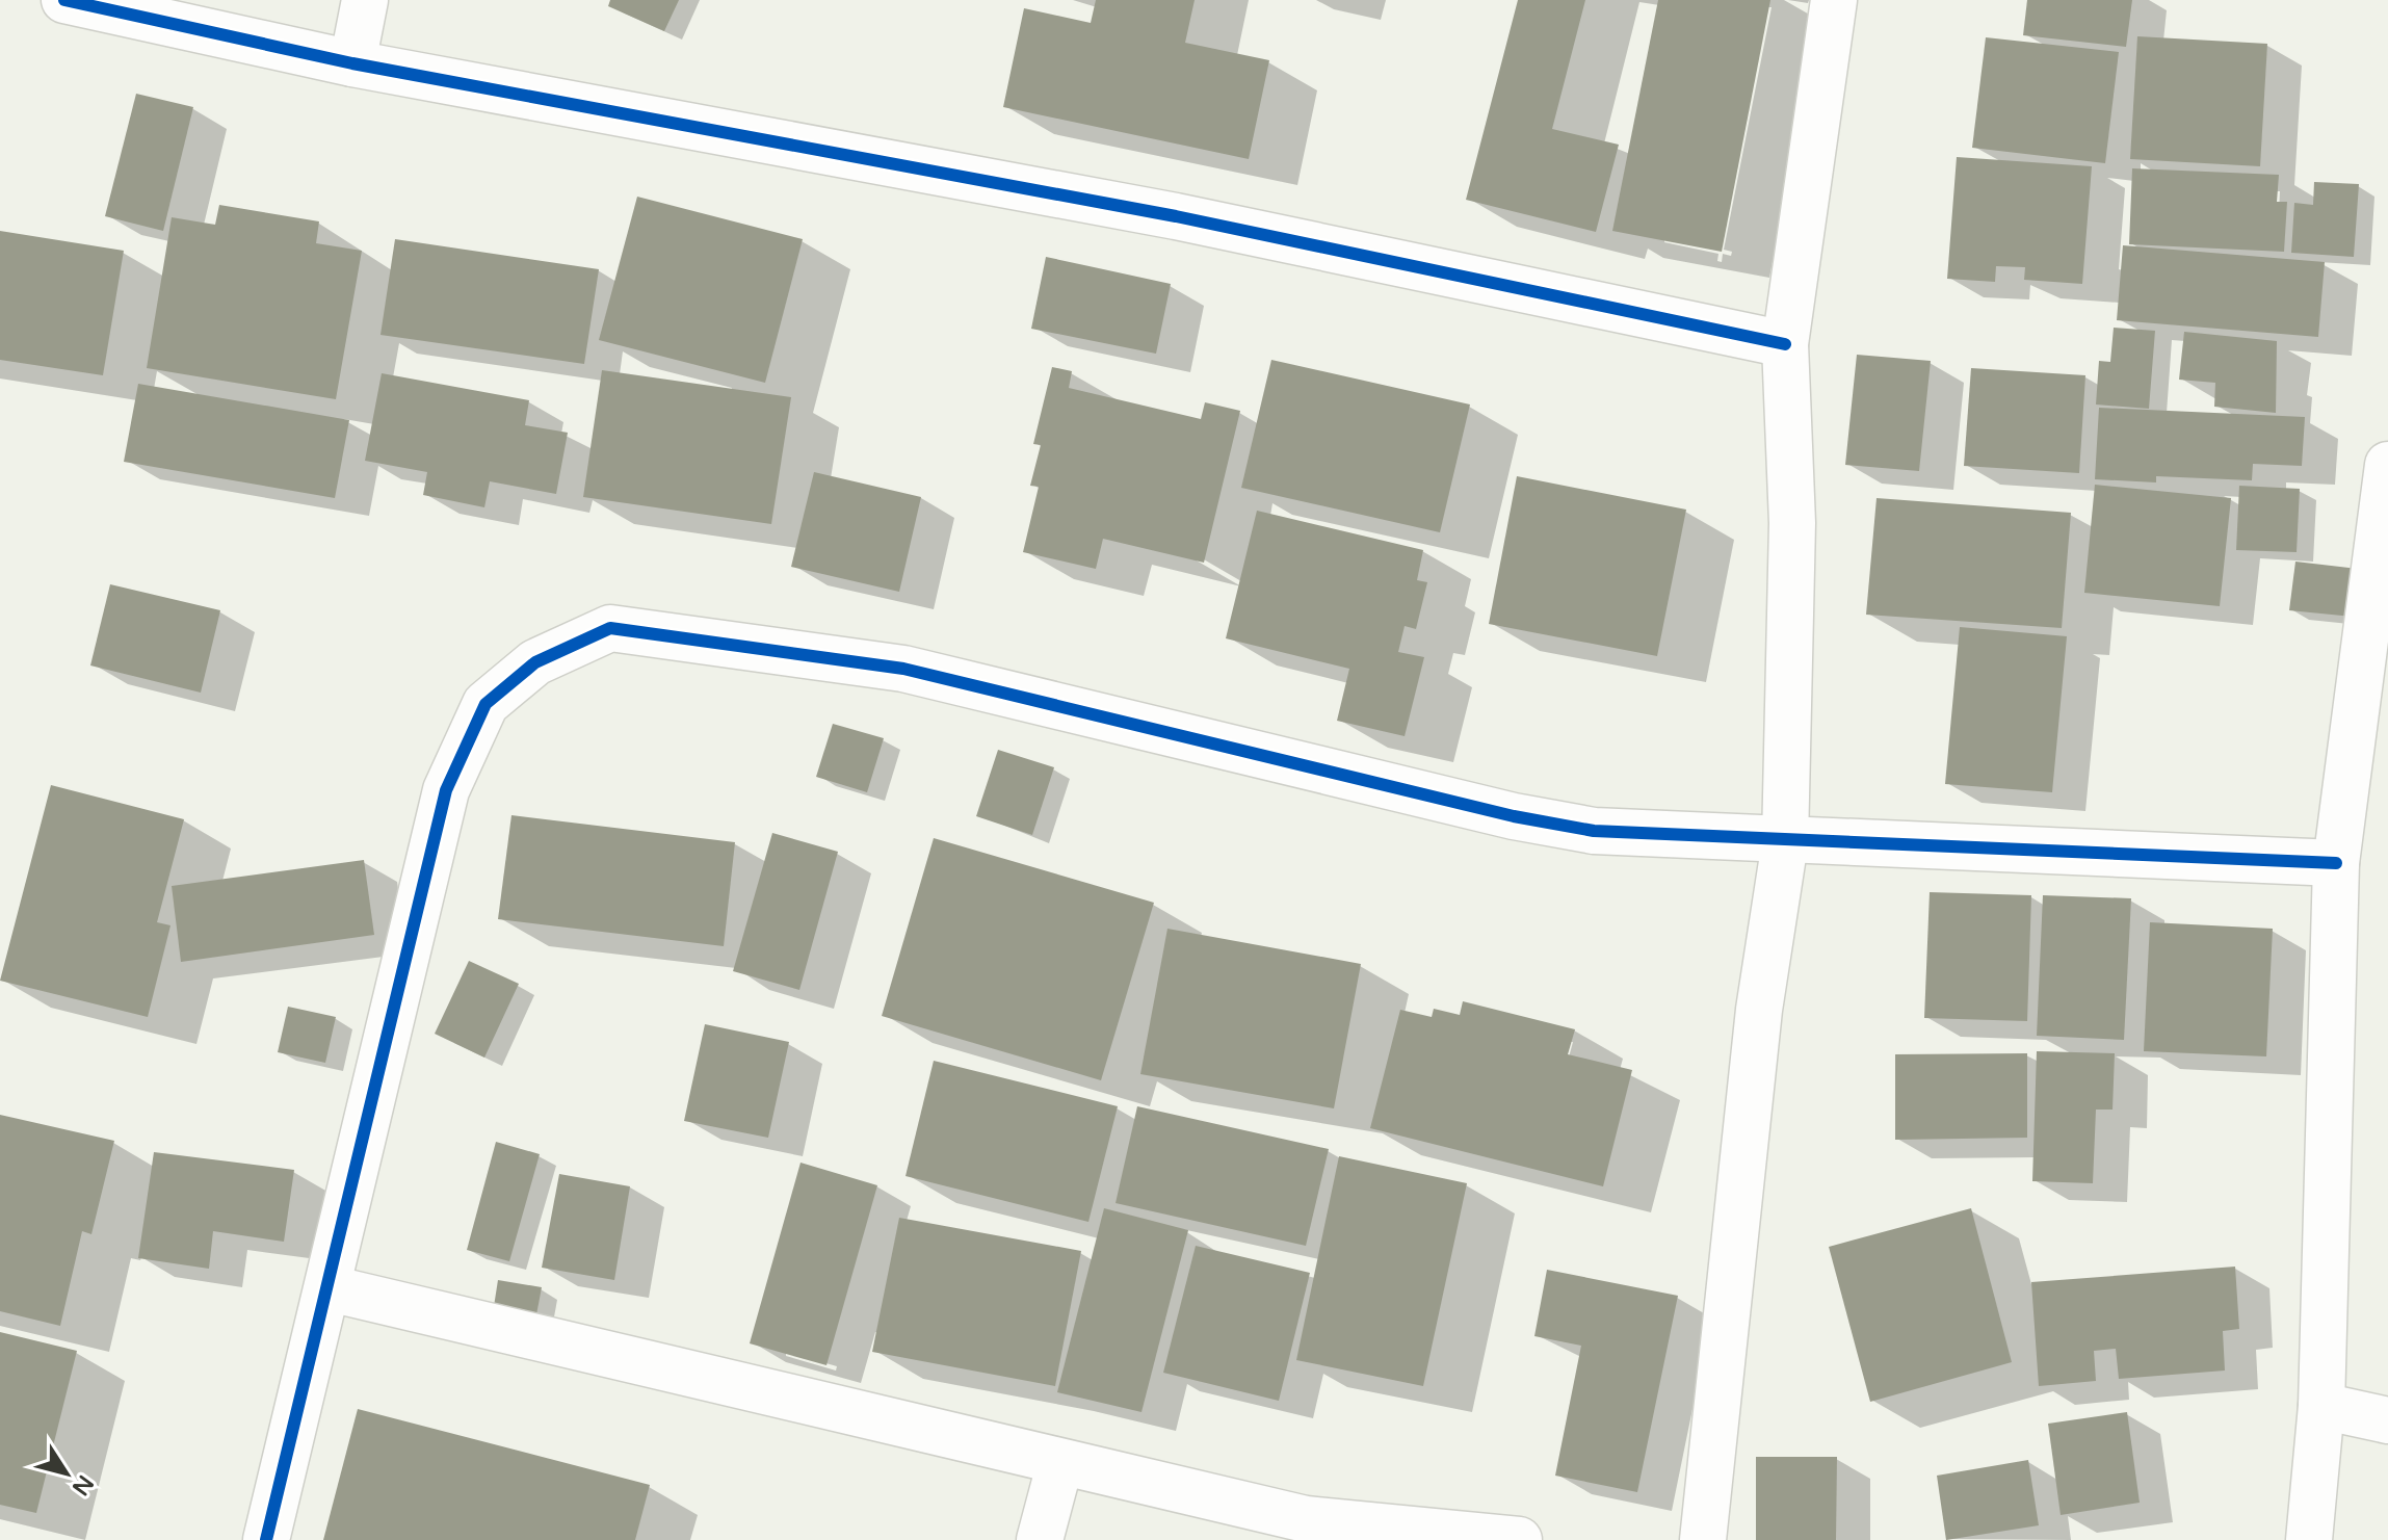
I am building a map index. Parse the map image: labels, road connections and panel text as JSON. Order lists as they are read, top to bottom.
{
  "north": "bottom right"
}
